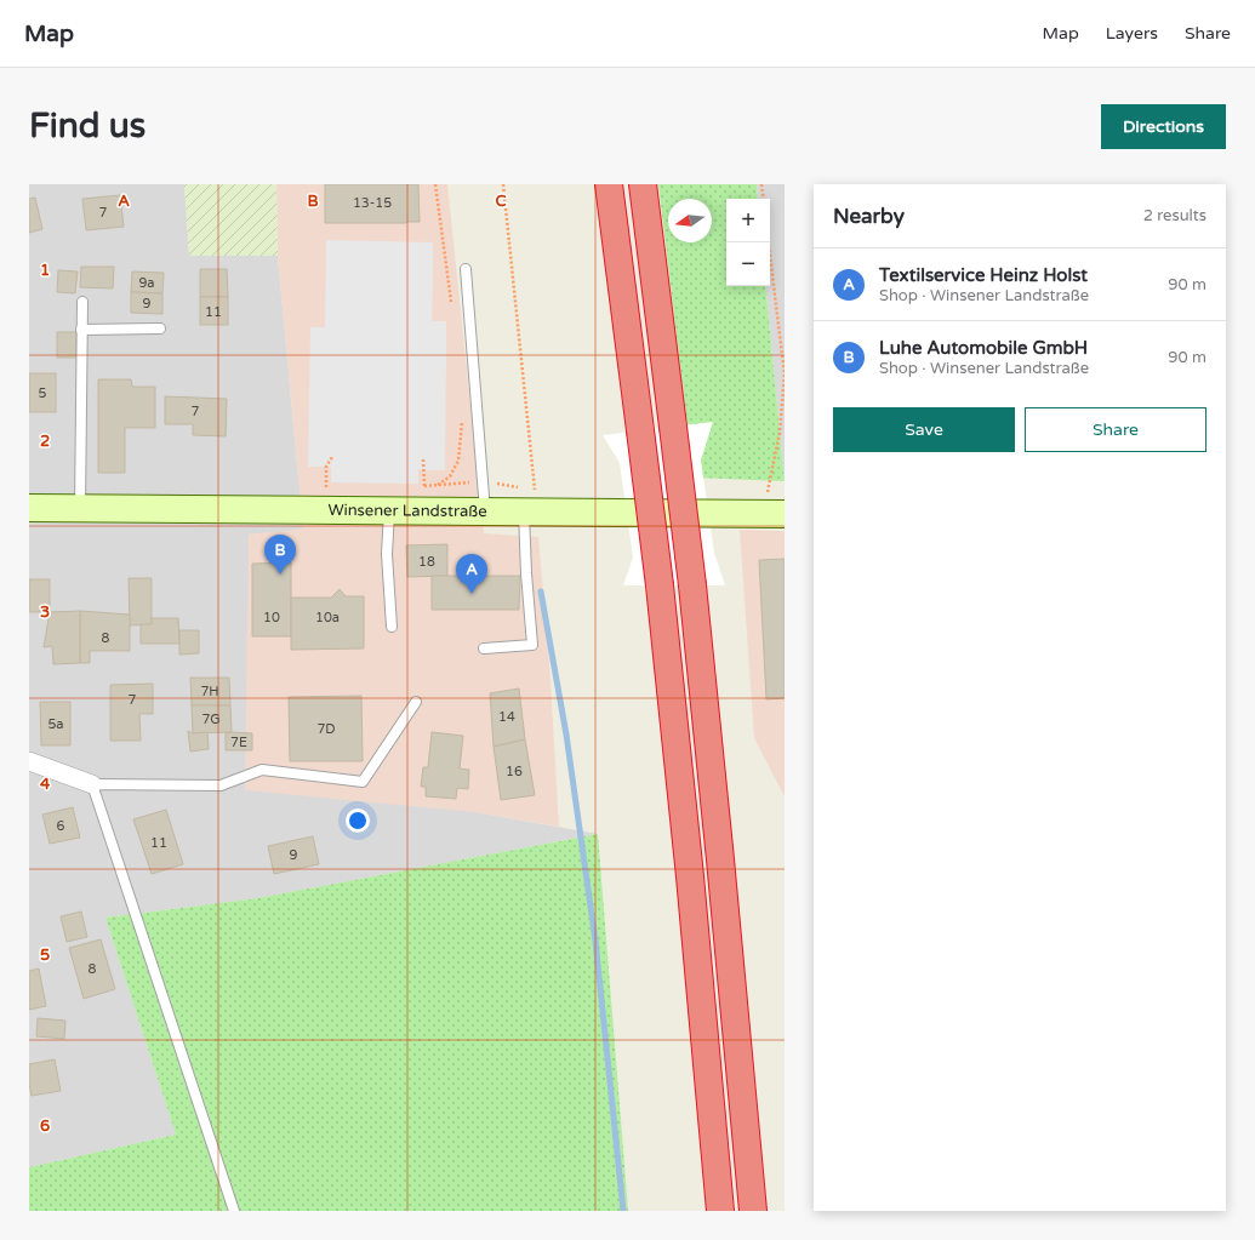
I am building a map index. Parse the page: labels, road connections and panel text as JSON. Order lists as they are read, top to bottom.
{
  "streets": {
    "main road": ["Winsener Landstraße"]
  },
  "house_numbers": [
    "13-15",
    "7",
    "9a",
    "9",
    "11",
    "5",
    "7",
    "18",
    "10",
    "10a",
    "8",
    "7H",
    "7",
    "14",
    "7G",
    "5a",
    "7D",
    "7E",
    "16",
    "6",
    "11",
    "9",
    "8"
  ],
  "north": "left",
  "page": {
    "header": "Map",
    "nav": ["Map", "Layers", "Share"],
    "buttons": [
      "Directions",
      ["Save", "Share"]
    ],
    "title": "Find us",
    "heading": ["Nearby", "2 results"],
    "map_buttons": ["+", "−"],
    "list": [
      {
        "mark": "A",
        "name": "Textilservice Heinz Holst",
        "note": "Shop · Winsener Landstraße",
        "value": "90 m"
      },
      {
        "mark": "B",
        "name": "Luhe Automobile GmbH",
        "note": "Shop · Winsener Landstraße",
        "value": "90 m"
      }
    ],
    "pins": ["B", "A"]
  },
  "grid": {
    "columns": ["A", "B", "C"],
    "rows": [
      "1",
      "2",
      "3",
      "4",
      "5",
      "6"
    ]
  }
}
